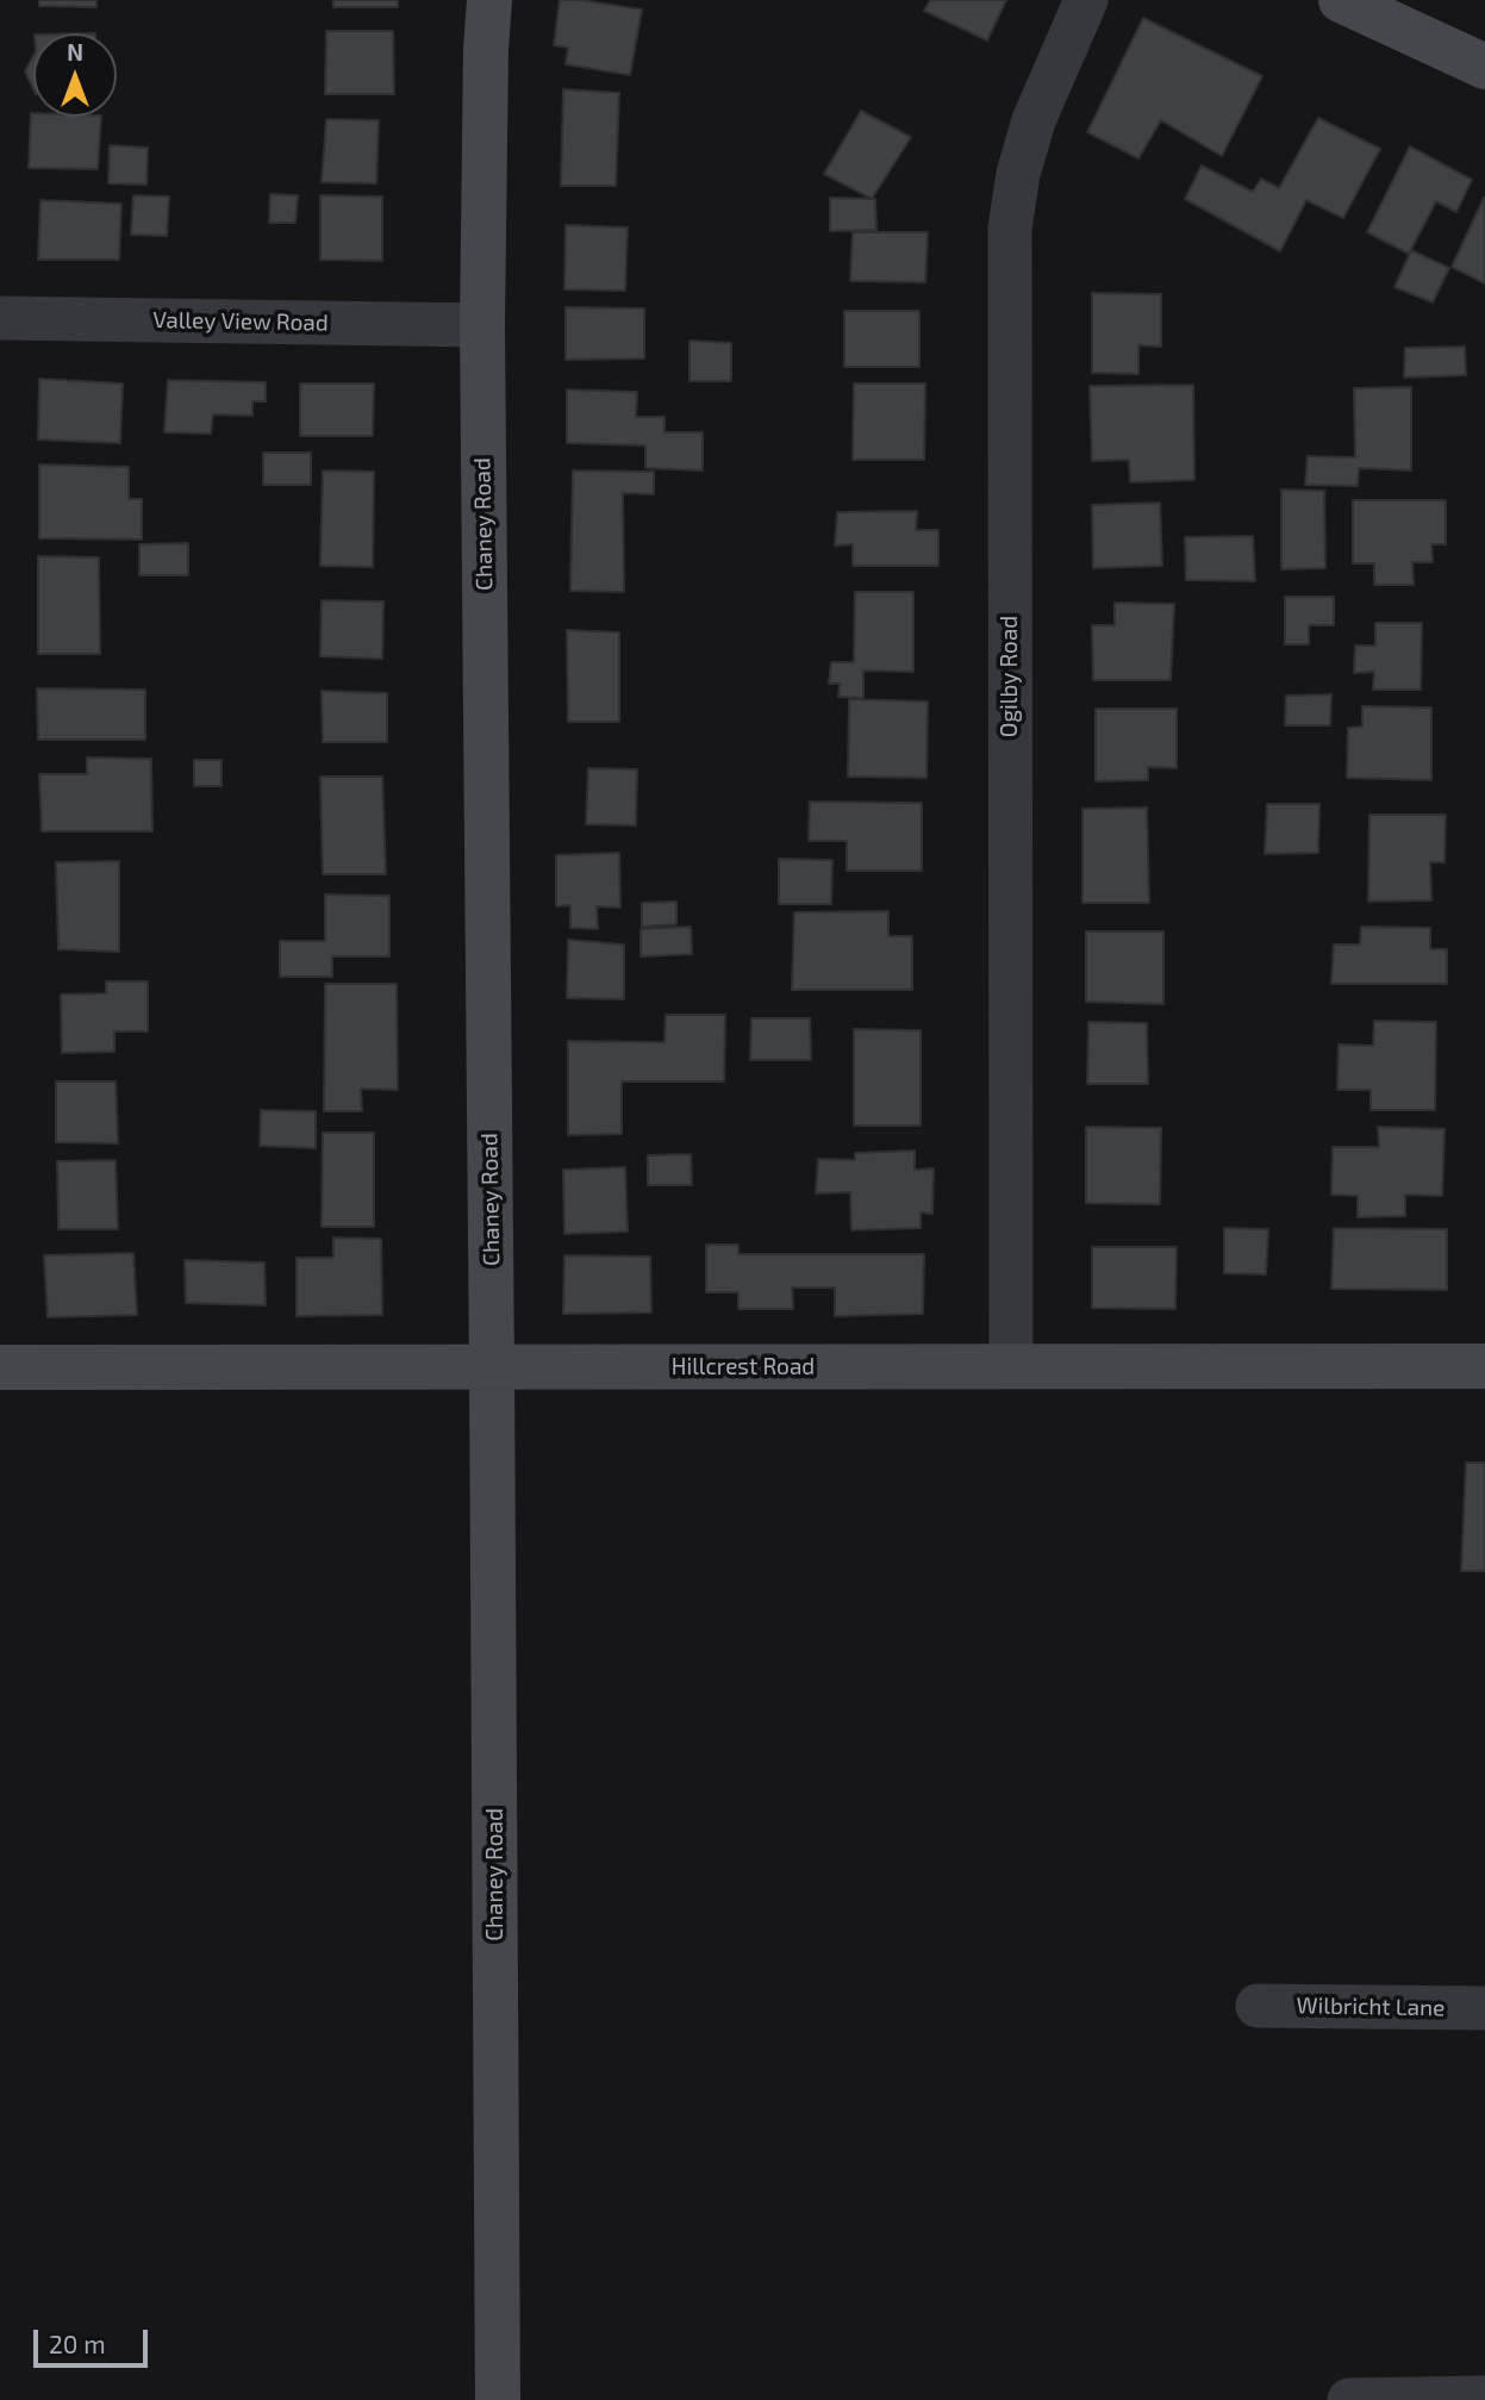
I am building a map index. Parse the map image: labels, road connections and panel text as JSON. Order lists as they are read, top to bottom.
{
  "streets": {
    "street": [
      "Valley View Road",
      "Chaney Road",
      "Ogilby Road",
      "Hillcrest Road",
      "Wilbricht Lane"
    ]
  },
  "crossings": [
    ["Valley View Road", "Chaney Road"],
    ["Chaney Road", "Hillcrest Road"],
    ["Ogilby Road", "Hillcrest Road"]
  ],
  "scale_bar": "20 m",
  "north": "top"
}
